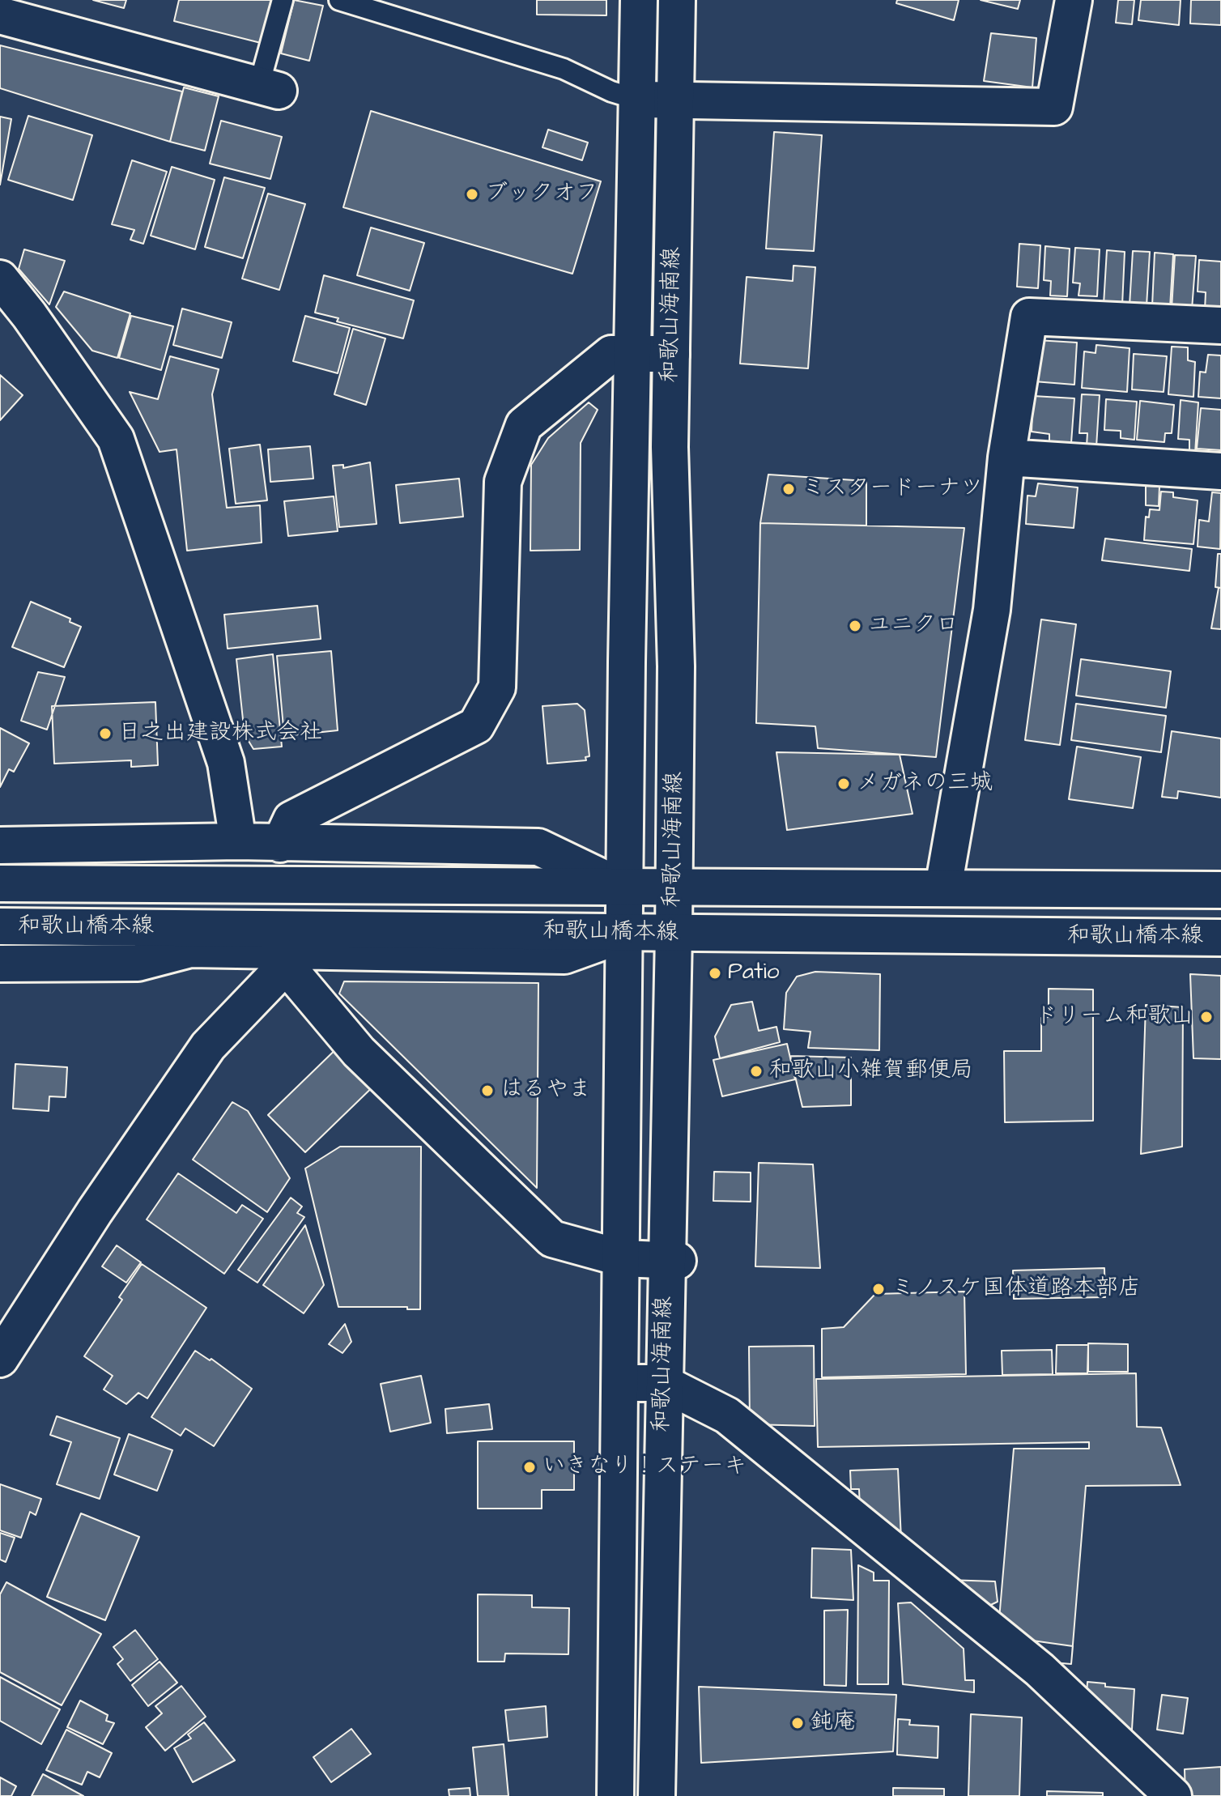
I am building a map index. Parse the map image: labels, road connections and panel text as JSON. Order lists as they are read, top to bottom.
{
  "streets": {
    "street": ["和歌山海南線", "和歌山橋本線"]
  },
  "crossings": [
    ["和歌山海南線", "和歌山橋本線"]
  ],
  "places": [
    "ブックオフ",
    "ミスタードーナツ",
    "ユニクロ",
    "日之出建設株式会社",
    "メガネの三城",
    "Patio",
    "ドリーム和歌山",
    "和歌山小雑賀郵便局",
    "はるやま",
    "ミノスケ国体道路本部店",
    "いきなり！ステーキ",
    "鈍庵"
  ]
}
